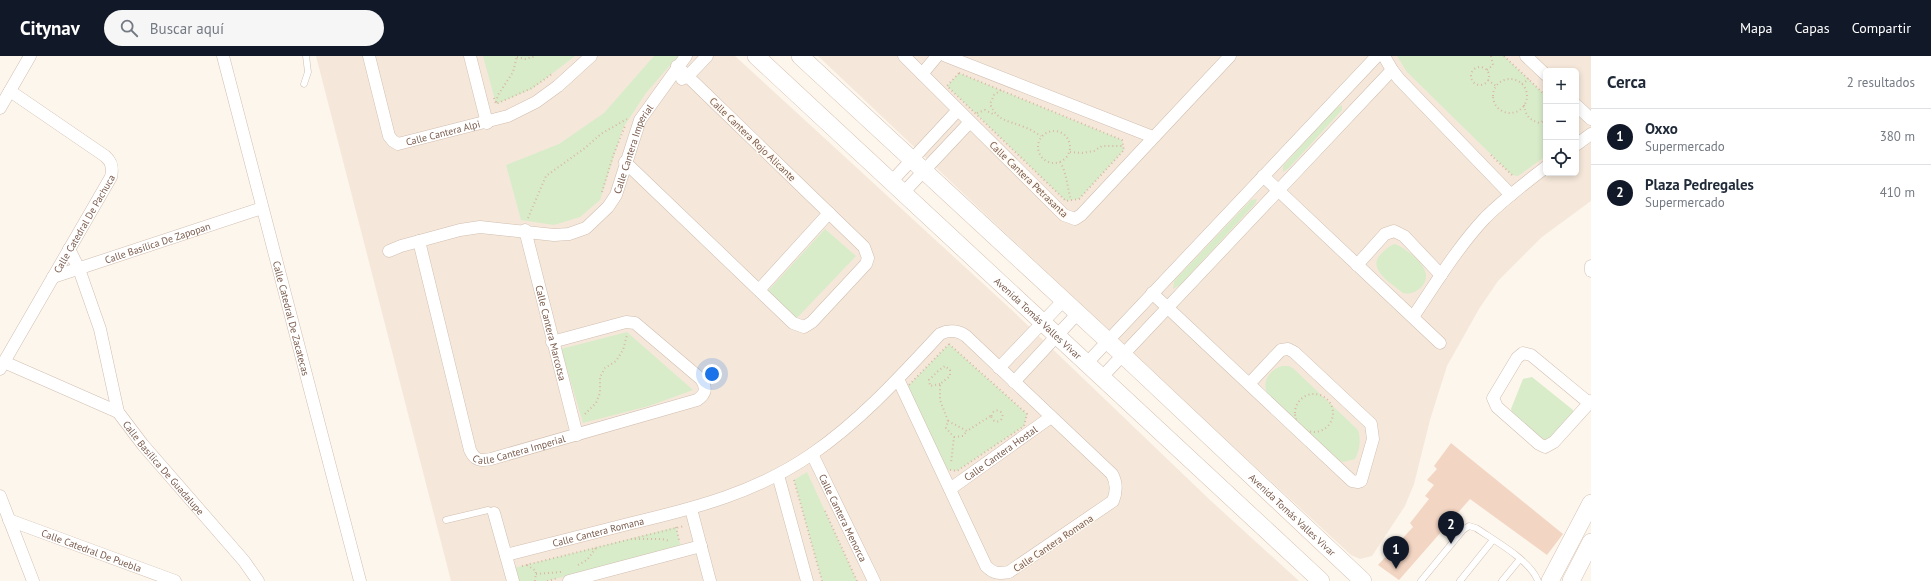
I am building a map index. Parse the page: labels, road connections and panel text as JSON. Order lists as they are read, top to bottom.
{
  "streets": {
    "main road": ["Avenida Tomás Valles Vivar"],
    "street": [
      "Calle Cantera Alpi",
      "Calle Cantera Rojo Alicante",
      "Calle Cantera Imperial",
      "Calle Cantera Petrasanta",
      "Calle Catedral De Pachuca",
      "Calle Basílica De Zapopan",
      "Calle Catedral De Zacatecas",
      "Calle Cantera Marcotsa",
      "Calle Cantera Hostal",
      "Calle Basílica De Guadalupe",
      "Calle Cantera Menorca",
      "Calle Cantera Romana",
      "Calle Catedral De Puebla"
    ]
  },
  "crossings": [
    ["Calle Cantera Rojo Alicante", "Calle Cantera Imperial"],
    ["Calle Cantera Imperial", "Calle Cantera Marcotsa"],
    ["Calle Catedral De Pachuca", "Calle Basílica De Zapopan"],
    ["Calle Catedral De Pachuca", "Calle Basílica De Guadalupe"],
    ["Calle Basílica De Zapopan", "Calle Catedral De Zacatecas"],
    ["Calle Basílica De Zapopan", "Calle Basílica De Guadalupe"],
    ["Calle Cantera Hostal", "Calle Cantera Romana"],
    ["Calle Cantera Menorca", "Calle Cantera Romana"]
  ],
  "page": {
    "header": "Citynav",
    "search": "Buscar aquí",
    "nav": ["Mapa", "Capas", "Compartir"],
    "heading": ["Cerca", "2 resultados"],
    "map_buttons": ["+", "−"],
    "list": [
      {
        "mark": "1",
        "name": "Oxxo",
        "note": "Supermercado",
        "value": "380 m"
      },
      {
        "mark": "2",
        "name": "Plaza Pedregales",
        "note": "Supermercado",
        "value": "410 m"
      }
    ],
    "pins": ["2", "1"]
  }
}
